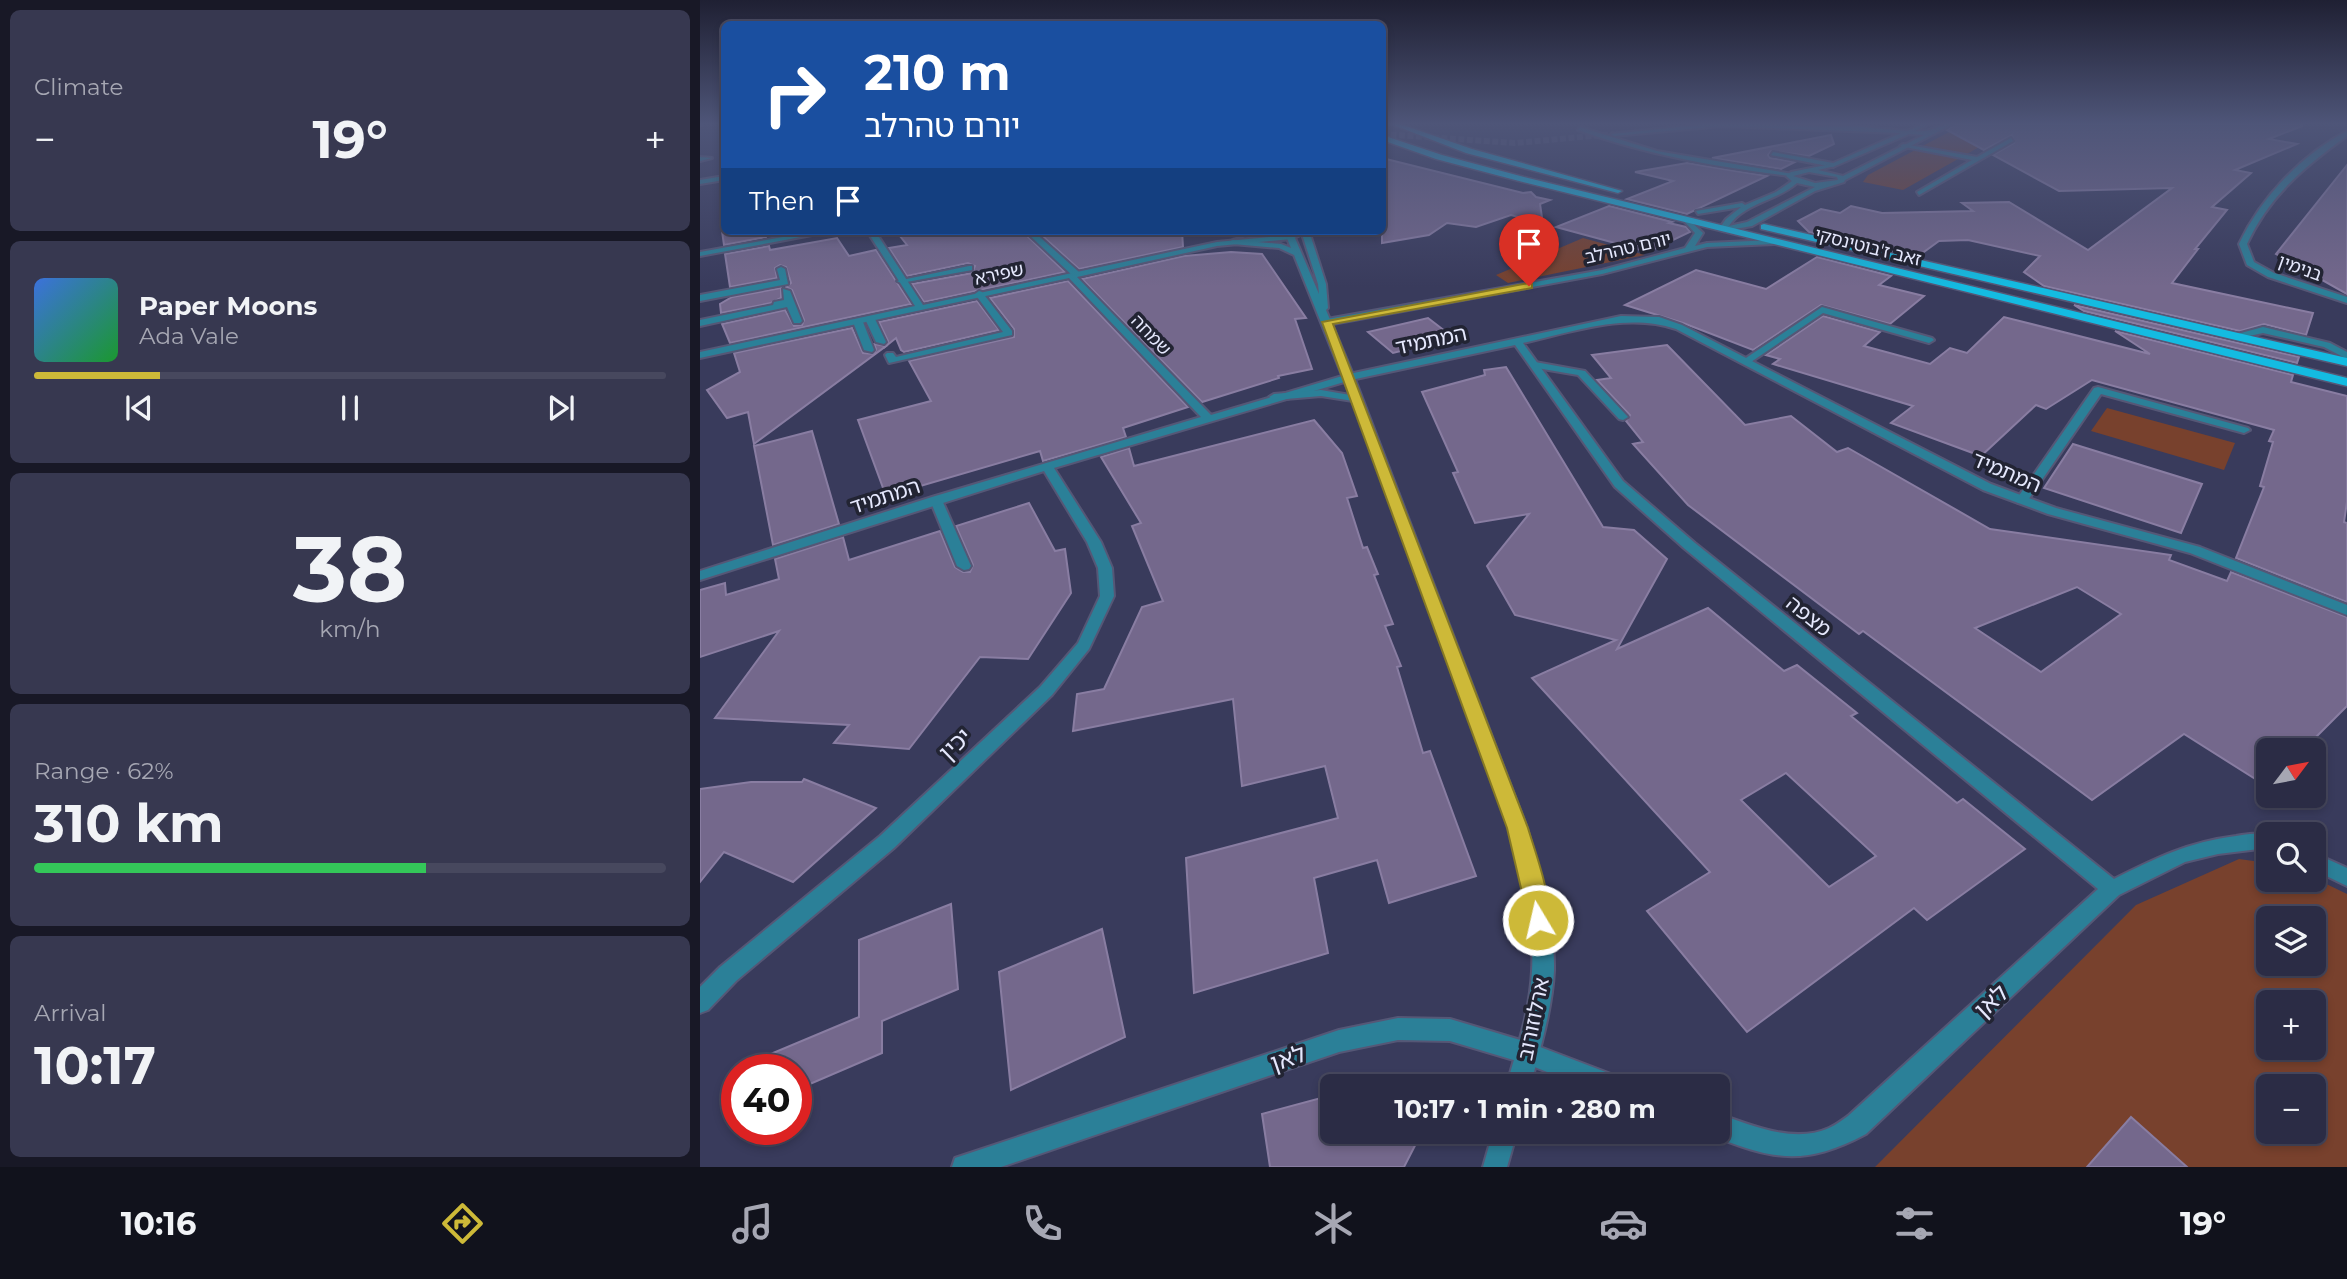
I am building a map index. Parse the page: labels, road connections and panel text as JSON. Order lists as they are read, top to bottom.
{
  "streets": {
    "main road": ["זאב ז'בוטינסקי"],
    "street": [
      "יורם טהרלב",
      "בנימין",
      "שפירא",
      "שמחה",
      "המתמיד",
      "מצפה",
      "יכין",
      "לאן",
      "ארלוזורוב"
    ]
  },
  "crossings": [
    ["זאב ז'בוטינסקי", "יורם טהרלב"],
    ["יורם טהרלב", "ארלוזורוב"],
    ["שפירא", "שמחה"],
    ["שמחה", "המתמיד"],
    ["המתמיד", "מצפה"],
    ["המתמיד", "יכין"],
    ["המתמיד", "ארלוזורוב"],
    ["מצפה", "לאן"],
    ["לאן", "ארלוזורוב"]
  ],
  "north": "top right",
  "page": {
    "tile": [
      "Climate",
      ["38", "km/h"],
      ["Range · 62%", "310 km"],
      ["Arrival", "10:17"]
    ],
    "turn": ["210 m", "יורם טהרלב"],
    "heat": ["−", "19°", "+"],
    "then": "Then",
    "song": ["Paper Moons", "Ada Vale"],
    "map_buttons": ["+", "−"],
    "limit": "40",
    "trip": "10:17 · 1 min · 280 m",
    "tabs": ["10:16", "19°"]
  }
}
